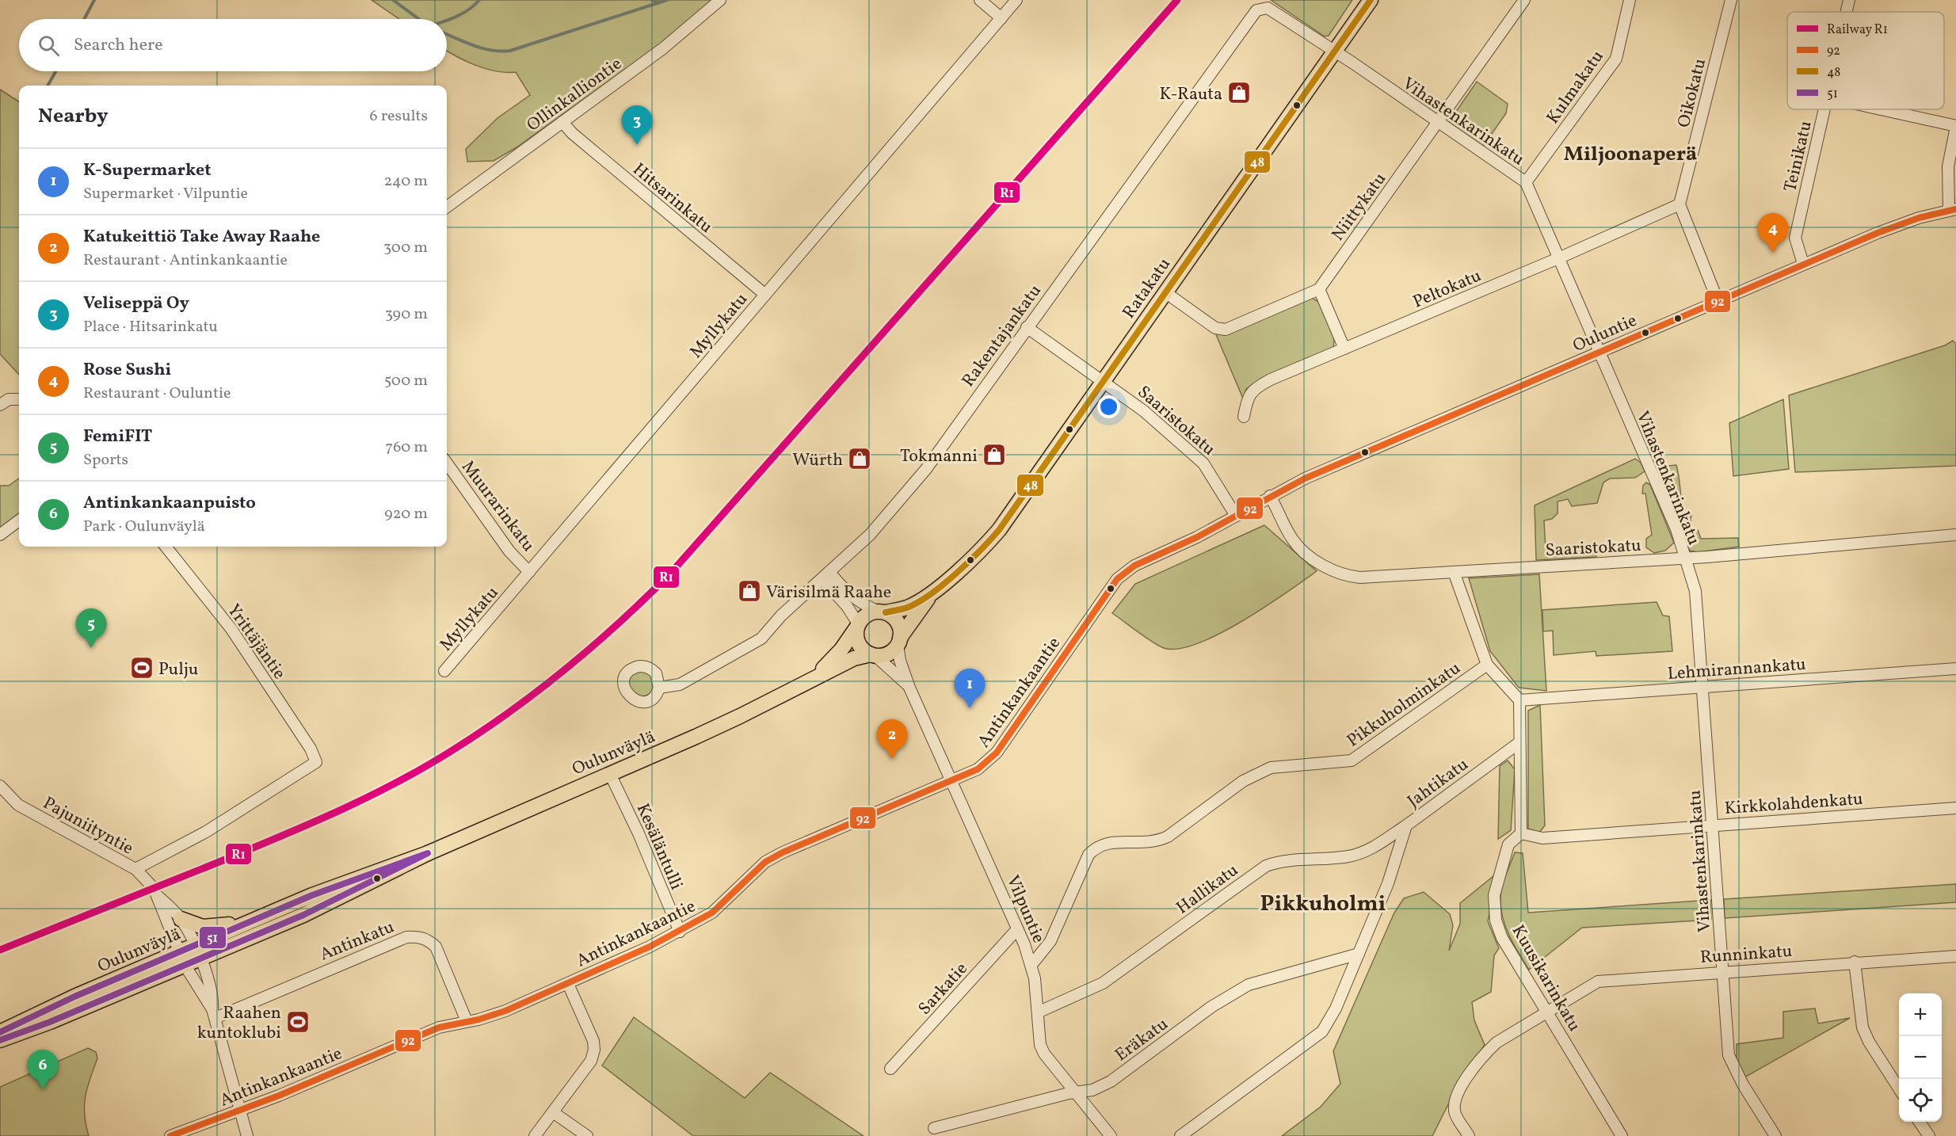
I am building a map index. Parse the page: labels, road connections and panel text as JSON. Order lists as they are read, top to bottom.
{
  "streets": {
    "main road": ["Ratakatu", "Oulunväylä"],
    "street": [
      "Kulmakatu",
      "Oikokatu",
      "Ollinkalliontie",
      "Vihastenkarinkatu",
      "Teinikatu",
      "Hitsarinkatu",
      "Niittykatu",
      "Peltokatu",
      "Myllykatu",
      "Ouluntie",
      "Rakentajankatu",
      "Saaristokatu",
      "Muurarinkatu",
      "Yrittäjäntie",
      "Lehmirannankatu",
      "Antinkankaantie",
      "Pikkuholminkatu",
      "Jahtikatu",
      "Kirkkolahdenkatu",
      "Pajuniityntie",
      "Kesäläntulli",
      "Hallikatu",
      "Vilpuntie",
      "Antinkatu",
      "Runninkatu",
      "Kuusikarinkatu",
      "Sarkatie",
      "Eräkatu"
    ]
  },
  "crossings": [
    ["Kulmakatu", "Vihastenkarinkatu"],
    ["Oikokatu", "Peltokatu"],
    ["Ollinkalliontie", "Hitsarinkatu"],
    ["Vihastenkarinkatu", "Niittykatu"],
    ["Vihastenkarinkatu", "Ratakatu"],
    ["Vihastenkarinkatu", "Peltokatu"],
    ["Vihastenkarinkatu", "Ouluntie"],
    ["Vihastenkarinkatu", "Rakentajankatu"],
    ["Vihastenkarinkatu", "Saaristokatu"],
    ["Vihastenkarinkatu", "Lehmirannankatu"],
    ["Vihastenkarinkatu", "Kirkkolahdenkatu"],
    ["Vihastenkarinkatu", "Runninkatu"],
    ["Teinikatu", "Ouluntie"],
    ["Hitsarinkatu", "Myllykatu"],
    ["Ratakatu", "Rakentajankatu"],
    ["Ratakatu", "Saaristokatu"],
    ["Ratakatu", "Oulunväylä"],
    ["Ratakatu", "Vilpuntie"],
    ["Myllykatu", "Muurarinkatu"],
    ["Ouluntie", "Saaristokatu"],
    ["Ouluntie", "Antinkankaantie"],
    ["Rakentajankatu", "Saaristokatu"],
    ["Saaristokatu", "Antinkankaantie"],
    ["Yrittäjäntie", "Pajuniityntie"],
    ["Antinkankaantie", "Kesäläntulli"],
    ["Antinkankaantie", "Vilpuntie"],
    ["Antinkankaantie", "Antinkatu"],
    ["Pikkuholminkatu", "Vilpuntie"],
    ["Oulunväylä", "Pajuniityntie"],
    ["Oulunväylä", "Kesäläntulli"],
    ["Oulunväylä", "Vilpuntie"],
    ["Jahtikatu", "Hallikatu"],
    ["Jahtikatu", "Eräkatu"],
    ["Kirkkolahdenkatu", "Kuusikarinkatu"],
    ["Pajuniityntie", "Antinkatu"],
    ["Hallikatu", "Vilpuntie"],
    ["Vilpuntie", "Sarkatie"],
    ["Vilpuntie", "Eräkatu"],
    ["Runninkatu", "Kuusikarinkatu"]
  ],
  "districts": ["Miljoonaperä", "Pikkuholmi"],
  "places": {
    "shop": [
      "K-Rauta",
      "Tokmanni",
      "Würth",
      "Värisilmä Raahe"
    ],
    "sports": ["Pulju", "Raahen kuntoklubi"]
  },
  "lines": [
    "rail line R1",
    "transit line 48",
    "transit line 92",
    "transit line 51"
  ],
  "legend": [
    "Railway R1",
    "92",
    "48",
    "51"
  ],
  "page": {
    "search": "Search here",
    "heading": ["Nearby", "6 results"],
    "pins": [
      "3",
      "4",
      "5",
      "1",
      "2",
      "6"
    ],
    "list": [
      {
        "mark": "1",
        "name": "K-Supermarket",
        "note": "Supermarket · Vilpuntie",
        "value": "240 m"
      },
      {
        "mark": "2",
        "name": "Katukeittiö Take Away Raahe",
        "note": "Restaurant · Antinkankaantie",
        "value": "300 m"
      },
      {
        "mark": "3",
        "name": "Veliseppä Oy",
        "note": "Place · Hitsarinkatu",
        "value": "390 m"
      },
      {
        "mark": "4",
        "name": "Rose Sushi",
        "note": "Restaurant · Ouluntie",
        "value": "500 m"
      },
      {
        "mark": "5",
        "name": "FemiFIT",
        "note": "Sports",
        "value": "760 m"
      },
      {
        "mark": "6",
        "name": "Antinkankaanpuisto",
        "note": "Park · Oulunväylä",
        "value": "920 m"
      }
    ],
    "map_buttons": ["+", "−"]
  }
}
